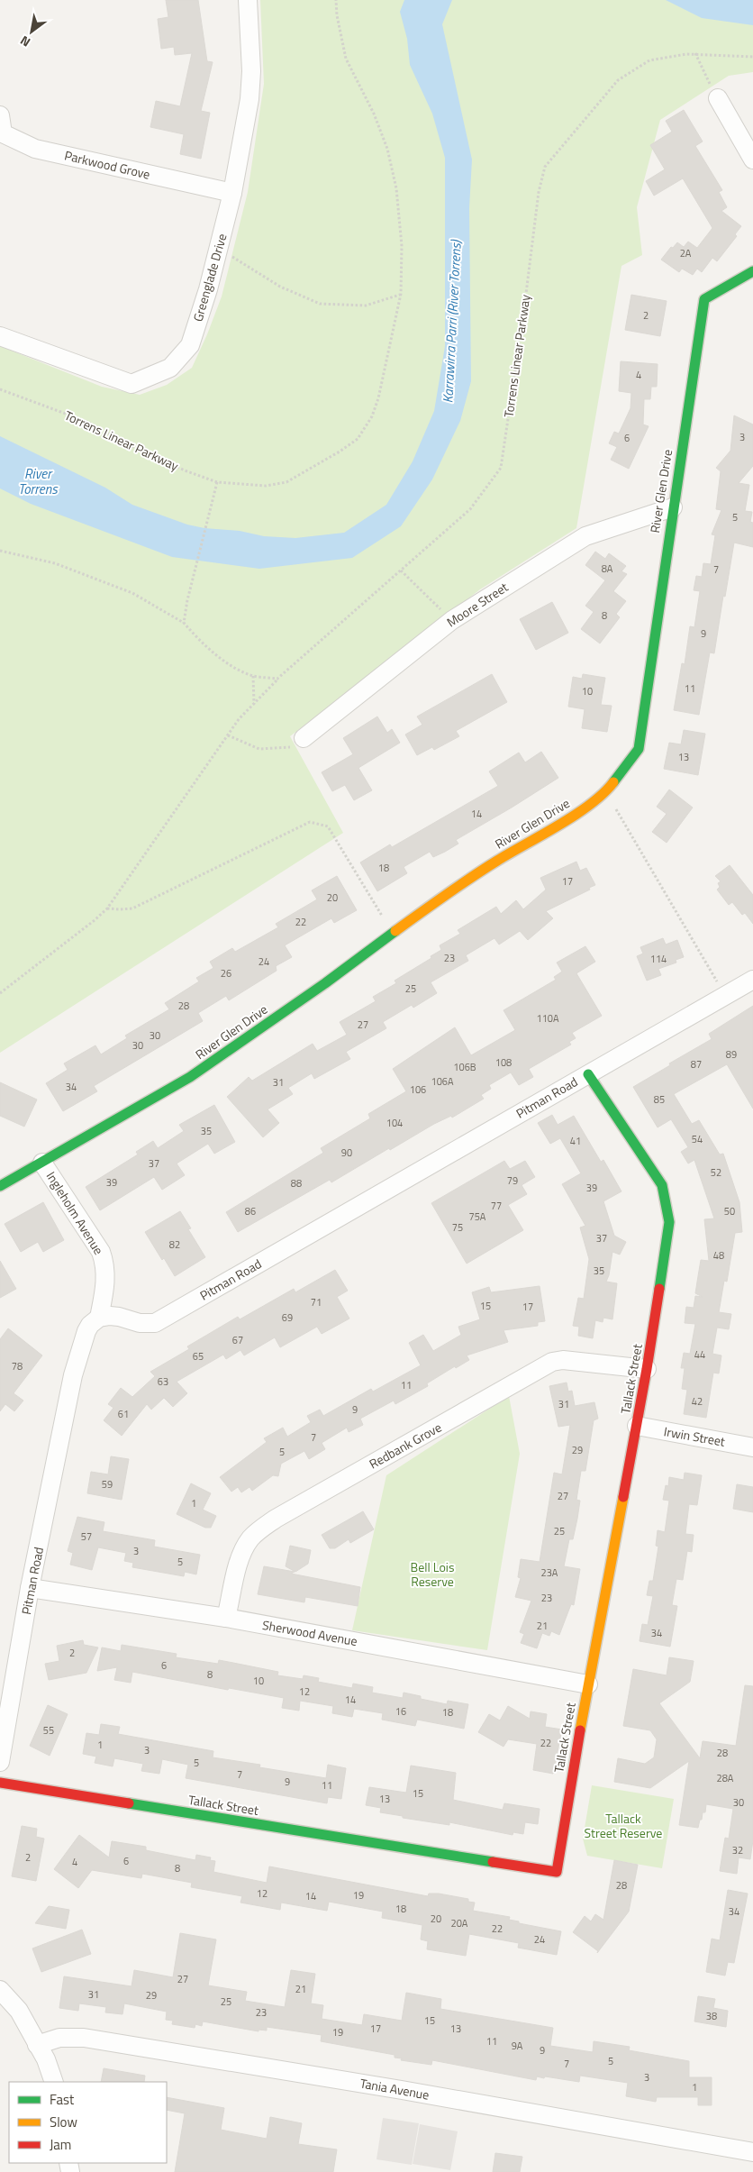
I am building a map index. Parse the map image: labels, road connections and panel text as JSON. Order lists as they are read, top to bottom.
{
  "streets": {
    "street": [
      "Parkwood Grove",
      "Greenglade Drive",
      "River Glen Drive",
      "Moore Street",
      "Pitman Road",
      "Ingleholm Avenue",
      "Tallack Street",
      "Irwin Street",
      "Redbank Grove",
      "Sherwood Avenue",
      "Tania Avenue"
    ],
    "path": ["Torrens Linear Parkway"]
  },
  "crossings": [
    ["Parkwood Grove", "Greenglade Drive"],
    ["River Glen Drive", "Moore Street"],
    ["River Glen Drive", "Ingleholm Avenue"],
    ["Pitman Road", "Ingleholm Avenue"],
    ["Pitman Road", "Tallack Street"],
    ["Pitman Road", "Sherwood Avenue"],
    ["Tallack Street", "Irwin Street"],
    ["Tallack Street", "Redbank Grove"],
    ["Tallack Street", "Sherwood Avenue"],
    ["Redbank Grove", "Sherwood Avenue"]
  ],
  "water": ["Karrawirra Parri (River Torrens)", "River Torrens"],
  "parks": ["Bell Lois Reserve", "Tallack Street Reserve"],
  "house_numbers": [
    "2A",
    "2",
    "4",
    "3",
    "6",
    "5",
    "8A",
    "7",
    "8",
    "9",
    "11",
    "10",
    "13",
    "14",
    "18",
    "17",
    "20",
    "22",
    "23",
    "114",
    "24",
    "26",
    "25",
    "28",
    "110A",
    "27",
    "30",
    "30",
    "89",
    "108",
    "87",
    "106B",
    "106A",
    "31",
    "34",
    "106",
    "85",
    "104",
    "35",
    "54",
    "41",
    "90",
    "37",
    "52",
    "79",
    "39",
    "88",
    "39",
    "77",
    "86",
    "50",
    "75A",
    "75",
    "37",
    "82",
    "48",
    "35",
    "71",
    "15",
    "17",
    "69",
    "67",
    "44",
    "65",
    "78",
    "63",
    "11",
    "42",
    "31",
    "9",
    "61",
    "7",
    "29",
    "5",
    "59",
    "27",
    "1",
    "25",
    "57",
    "3",
    "5",
    "23A",
    "23",
    "21",
    "34",
    "2",
    "6",
    "8",
    "10",
    "12",
    "14",
    "16",
    "18",
    "55",
    "22",
    "1",
    "3",
    "28",
    "5",
    "7",
    "28A",
    "9",
    "11",
    "15",
    "13",
    "30",
    "32",
    "2",
    "6",
    "4",
    "8",
    "28",
    "12",
    "19",
    "14",
    "18",
    "34",
    "20",
    "20A",
    "22",
    "24",
    "27",
    "21",
    "31",
    "29",
    "25",
    "23",
    "38",
    "15",
    "17",
    "13",
    "19",
    "11",
    "9A",
    "9",
    "5",
    "7",
    "3",
    "1"
  ],
  "legend": ["Fast", "Slow", "Jam"],
  "north": "bottom left"
}
